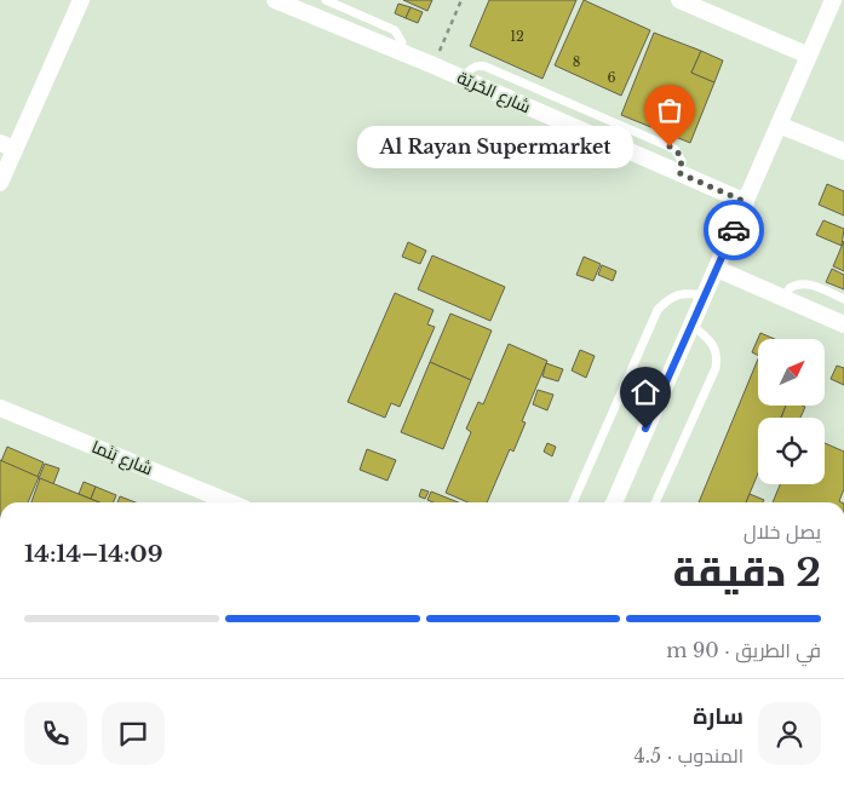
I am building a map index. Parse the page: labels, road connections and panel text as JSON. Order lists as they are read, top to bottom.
{
  "streets": {
    "street": ["شارع الحُريّة", "شارع بَنَما"]
  },
  "places": ["Al Rayan Supermarket"],
  "house_numbers": ["12", "8", "6"],
  "north": "top right",
  "page": {
    "bubble": "Al Rayan Supermarket",
    "heading": ["2 دقيقة", "يصل خلال", "14:09–14:14"],
    "panel": ["سارة", "المندوب · 4.5"],
    "bar": "في الطريق · 90 m"
  }
}
